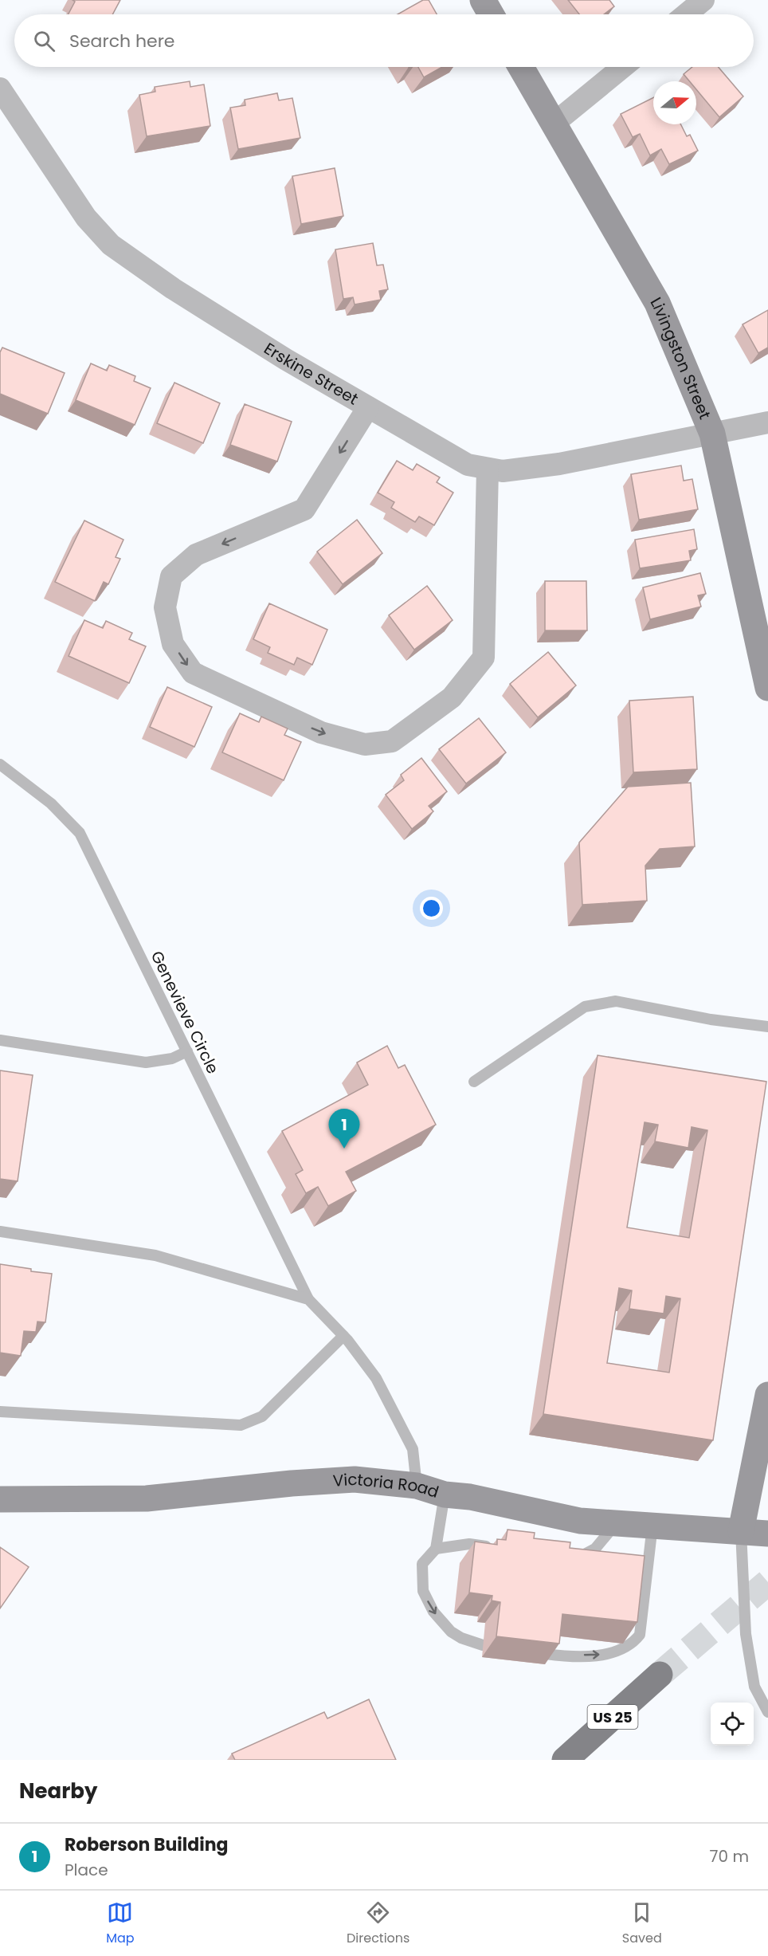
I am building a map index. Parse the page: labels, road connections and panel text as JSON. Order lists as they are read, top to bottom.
{
  "streets": {
    "main road": ["US 25"],
    "street": ["Livingston Street", "Erskine Street", "Victoria Road"],
    "lane": ["Genevieve Circle"]
  },
  "crossings": [
    ["Livingston Street", "Erskine Street"]
  ],
  "north": "right",
  "page": {
    "search": "Search here",
    "pins": "1",
    "heading": "Nearby",
    "list": [
      {
        "mark": "1",
        "name": "Roberson Building",
        "note": "Place",
        "value": "70 m"
      }
    ],
    "nav": ["Map", "Directions", "Saved"]
  }
}
